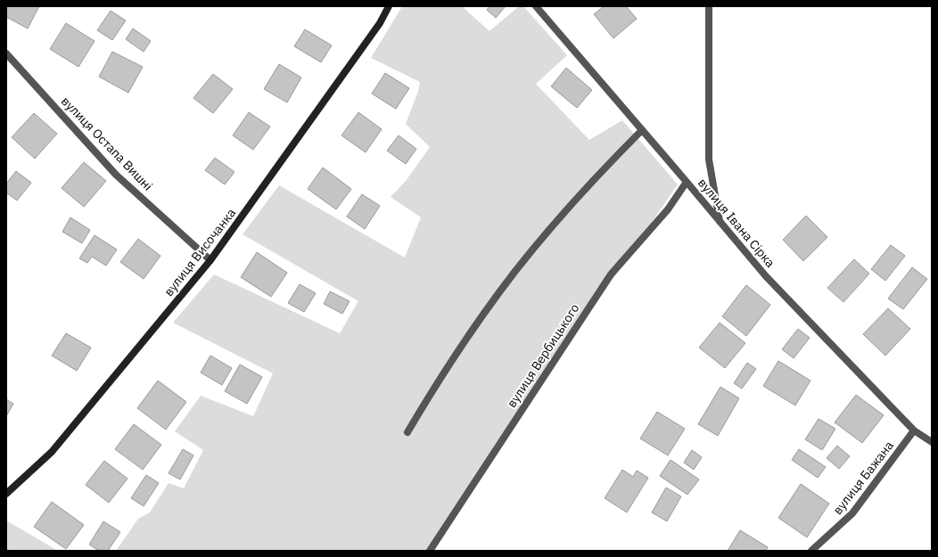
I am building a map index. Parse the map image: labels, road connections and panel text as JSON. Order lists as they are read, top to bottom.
{
  "streets": {
    "street": [
      "вулиця Остапа Вишні",
      "вулиця Івана Сірка",
      "вулиця Височанка",
      "вулиця Вербицького",
      "вулиця Бажана"
    ]
  },
  "crossings": [
    ["вулиця Остапа Вишні", "вулиця Височанка"],
    ["вулиця Івана Сірка", "вулиця Вербицького"],
    ["вулиця Івана Сірка", "вулиця Бажана"]
  ]
}
